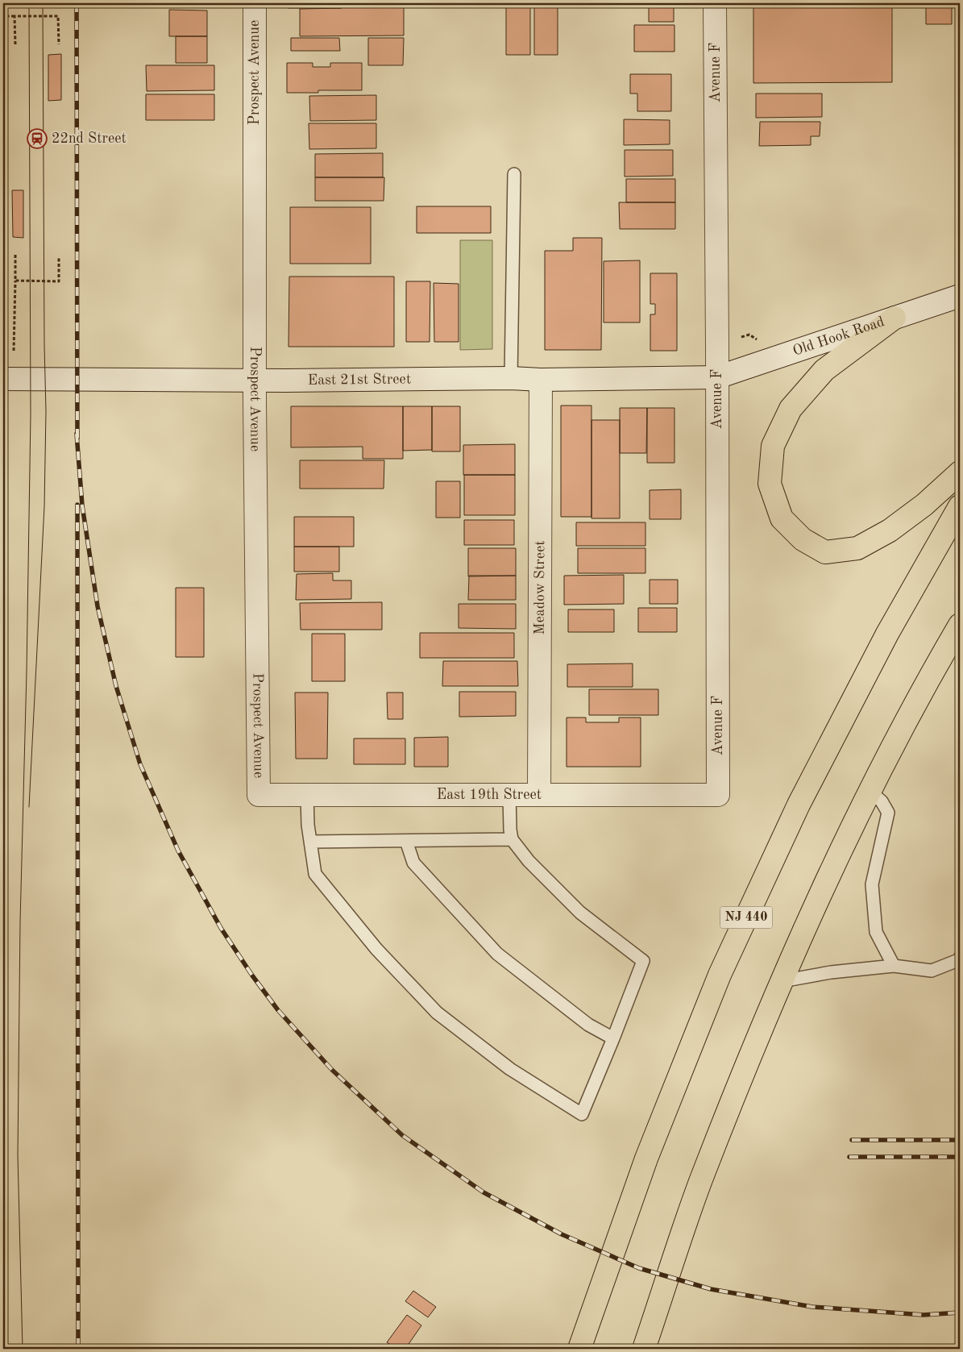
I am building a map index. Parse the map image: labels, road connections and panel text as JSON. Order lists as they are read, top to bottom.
{
  "streets": {
    "highway": ["NJ 440"],
    "street": [
      "Prospect Avenue",
      "Avenue F",
      "Old Hook Road",
      "East 21st Street",
      "Meadow Street",
      "East 19th Street"
    ]
  },
  "crossings": [
    ["Prospect Avenue", "East 21st Street"],
    ["Prospect Avenue", "East 19th Street"],
    ["Avenue F", "Old Hook Road"],
    ["Avenue F", "East 21st Street"],
    ["Avenue F", "East 19th Street"],
    ["Old Hook Road", "East 21st Street"],
    ["East 21st Street", "Meadow Street"],
    ["Meadow Street", "East 19th Street"]
  ],
  "places": {
    "station": ["22nd Street"]
  }
}
